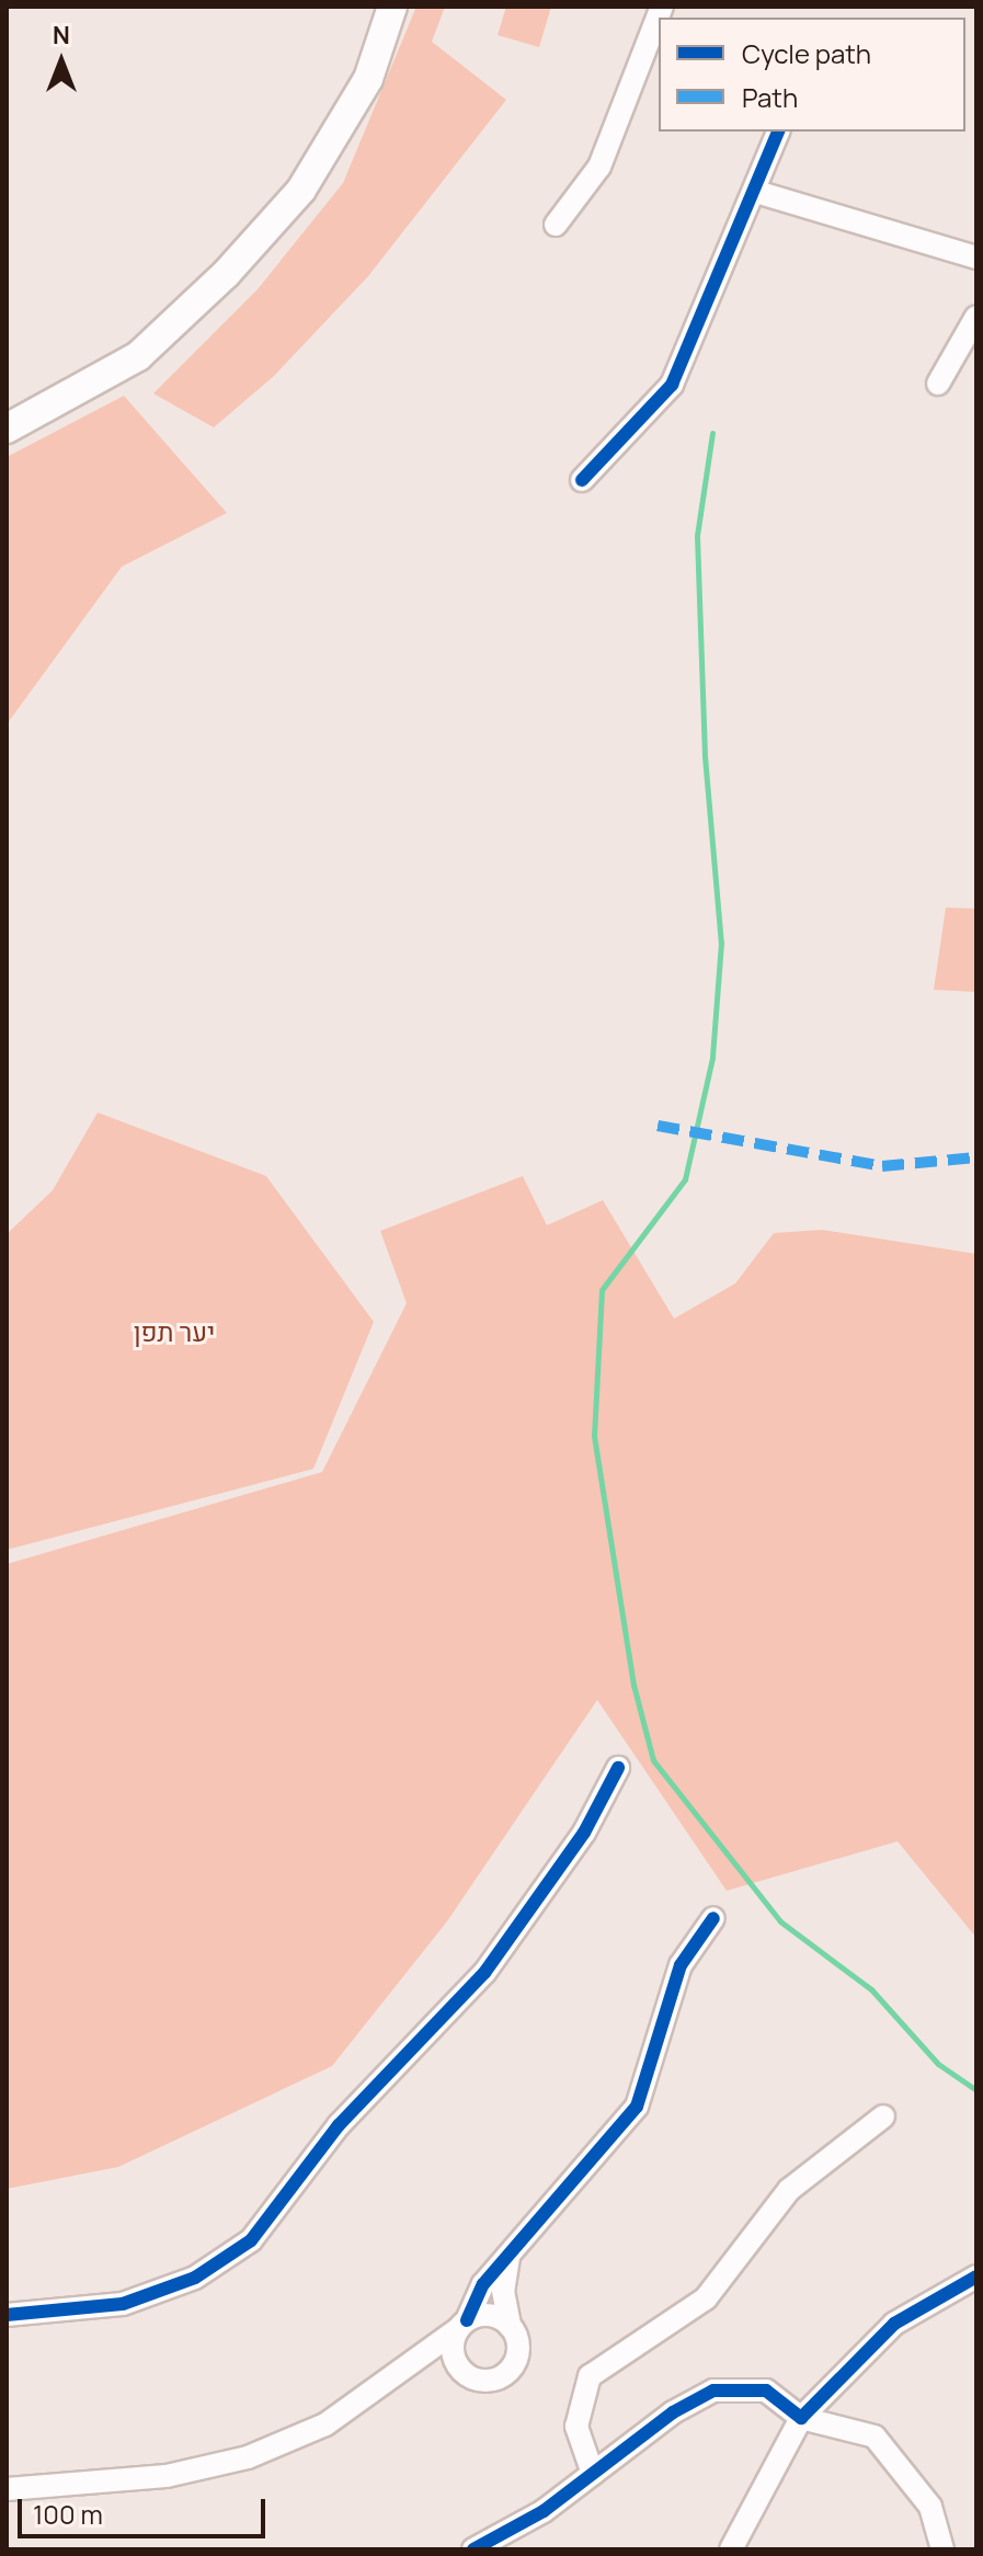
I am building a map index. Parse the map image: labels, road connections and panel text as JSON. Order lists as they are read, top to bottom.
{
  "parks": ["יער תפן"],
  "legend": ["Cycle path", "Path"],
  "scale_bar": "100 m",
  "north": "top"
}
